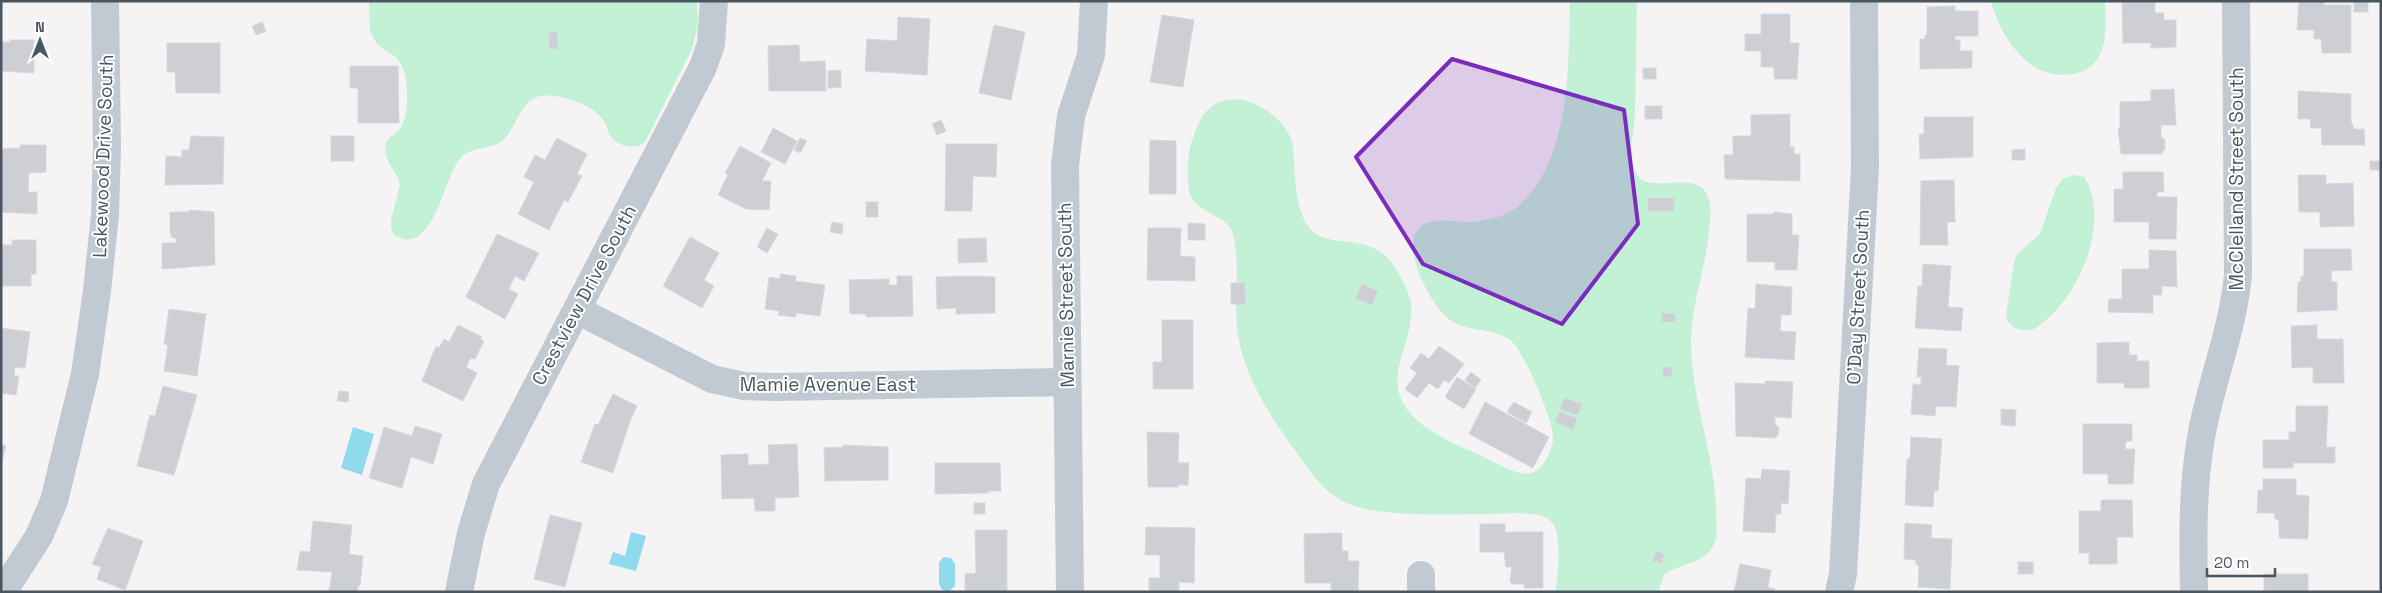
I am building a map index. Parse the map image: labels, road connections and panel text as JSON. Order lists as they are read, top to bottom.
{
  "streets": {
    "street": [
      "Lakewood Drive South",
      "McClelland Street South",
      "Crestview Drive South",
      "Marnie Street South",
      "O'Day Street South",
      "Mamie Avenue East"
    ]
  },
  "crossings": [
    ["Crestview Drive South", "Mamie Avenue East"],
    ["Marnie Street South", "Mamie Avenue East"]
  ],
  "scale_bar": "20 m",
  "north": "top"
}
